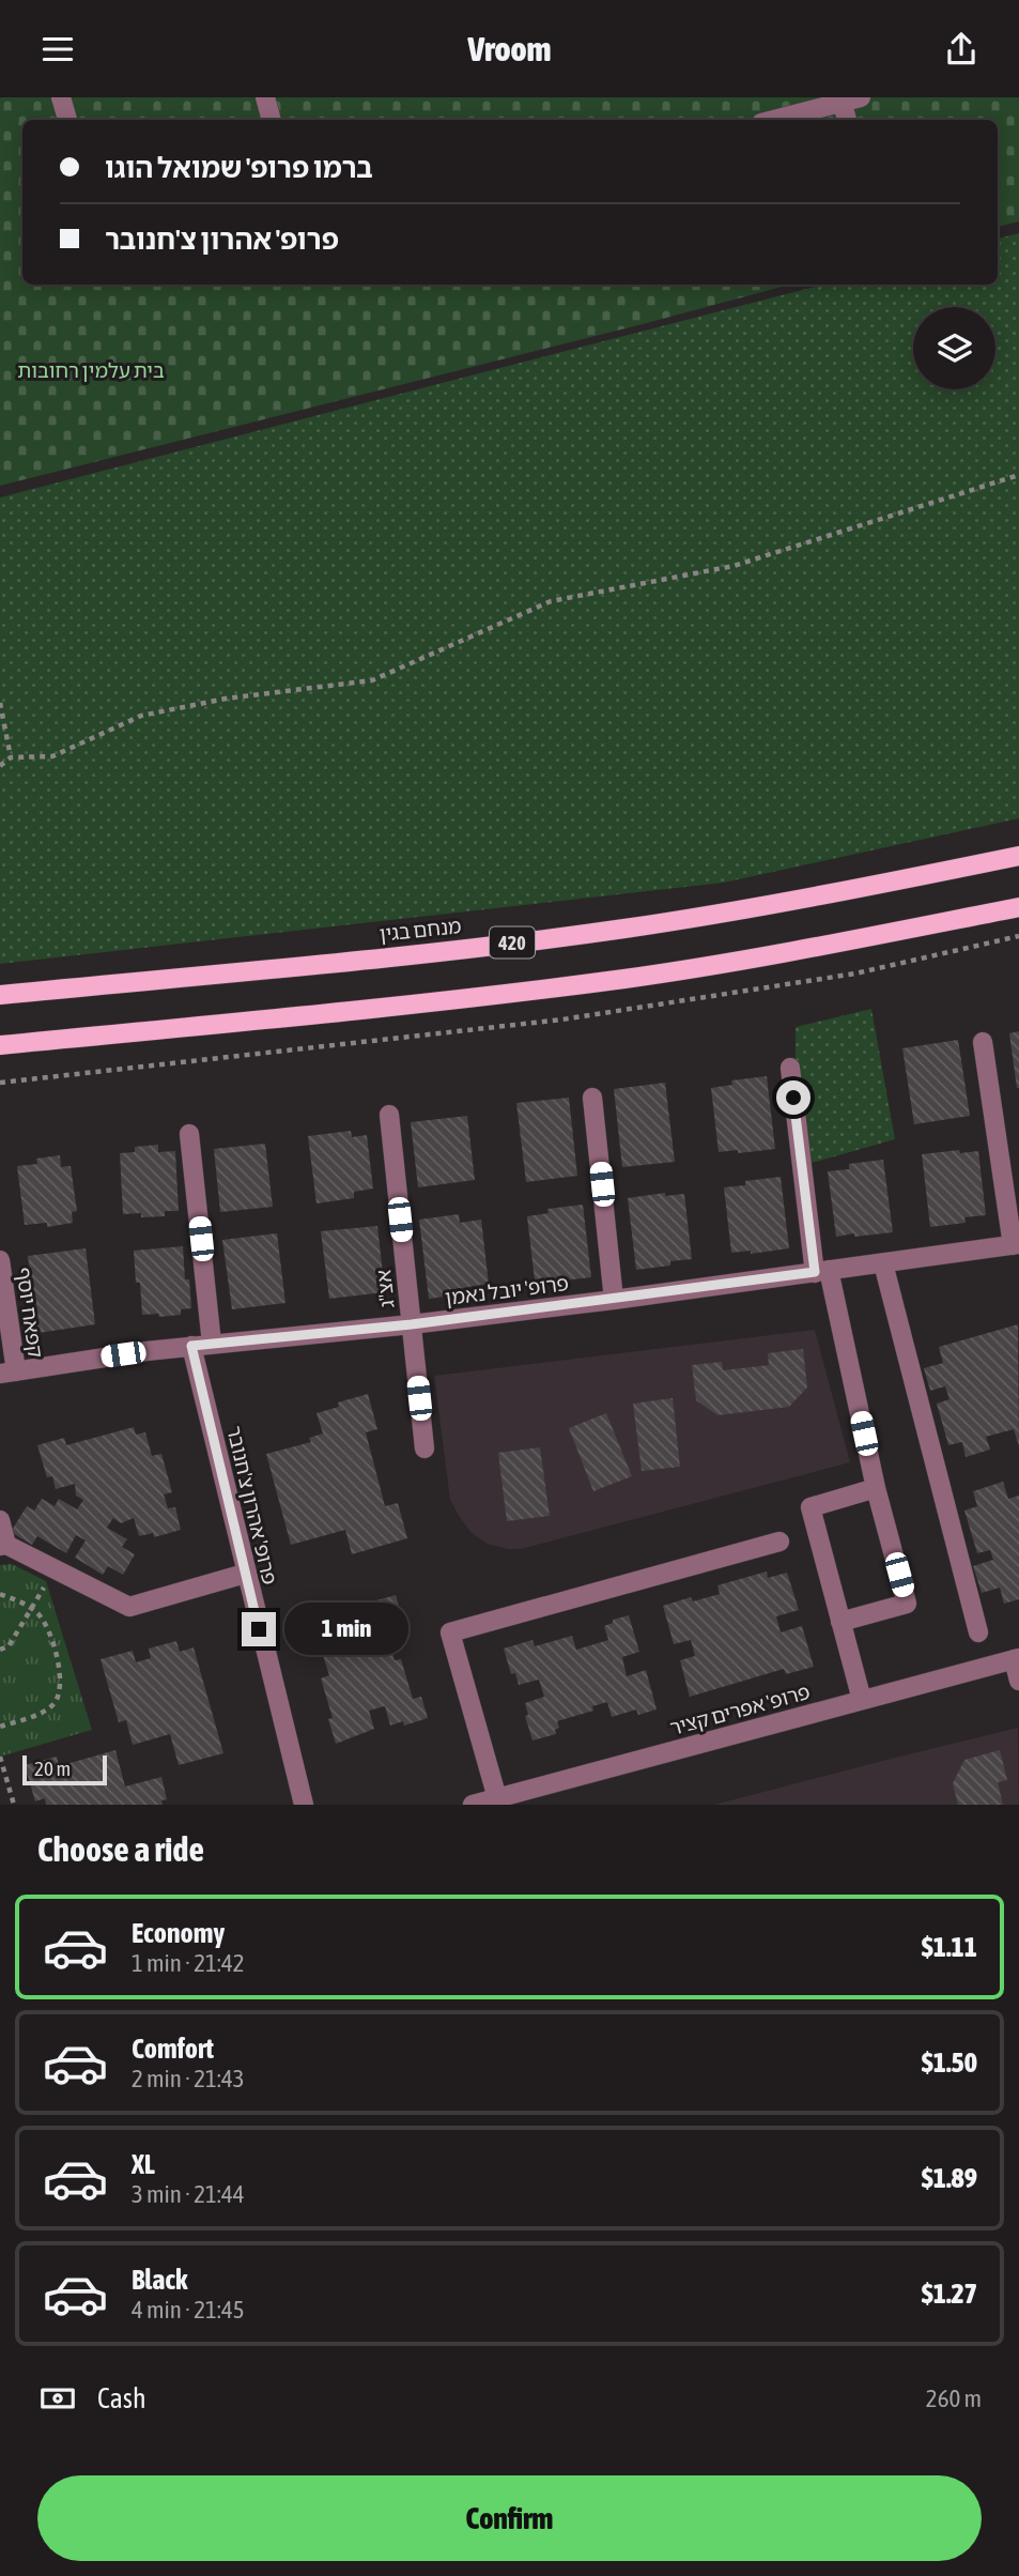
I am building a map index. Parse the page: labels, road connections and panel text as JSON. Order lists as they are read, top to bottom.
{
  "streets": {
    "main road": ["מנחם בגין", "420"],
    "street": [
      "אצ\"ג",
      "פרופ' יובל נאמן",
      "קפאח יוסף",
      "פרופ' אהרון צ'חנובר",
      "פרופ' אפרים קציר"
    ]
  },
  "crossings": [
    ["אצ\"ג", "פרופ' יובל נאמן"],
    ["פרופ' יובל נאמן", "קפאח יוסף"],
    ["פרופ' יובל נאמן", "פרופ' אהרון צ'חנובר"]
  ],
  "parks": ["בית עלמין רחובות"],
  "scale_bar": "20 m",
  "page": {
    "header": "Vroom",
    "banner": ["ברמו פרופ' שמואל הוגו", "פרופ' אהרון צ'חנובר"],
    "bubble": "1 min",
    "scale": "20 m",
    "heading": "Choose a ride",
    "list": [
      {
        "name": "Economy",
        "note": "1 min · 21:42",
        "value": "$1.11"
      },
      {
        "name": "Comfort",
        "note": "2 min · 21:43",
        "value": "$1.50"
      },
      {
        "name": "XL",
        "note": "3 min · 21:44",
        "value": "$1.89"
      },
      {
        "name": "Black",
        "note": "4 min · 21:45",
        "value": "$1.27"
      }
    ],
    "pay": ["Cash", "260 m"],
    "buttons": "Confirm"
  }
}
